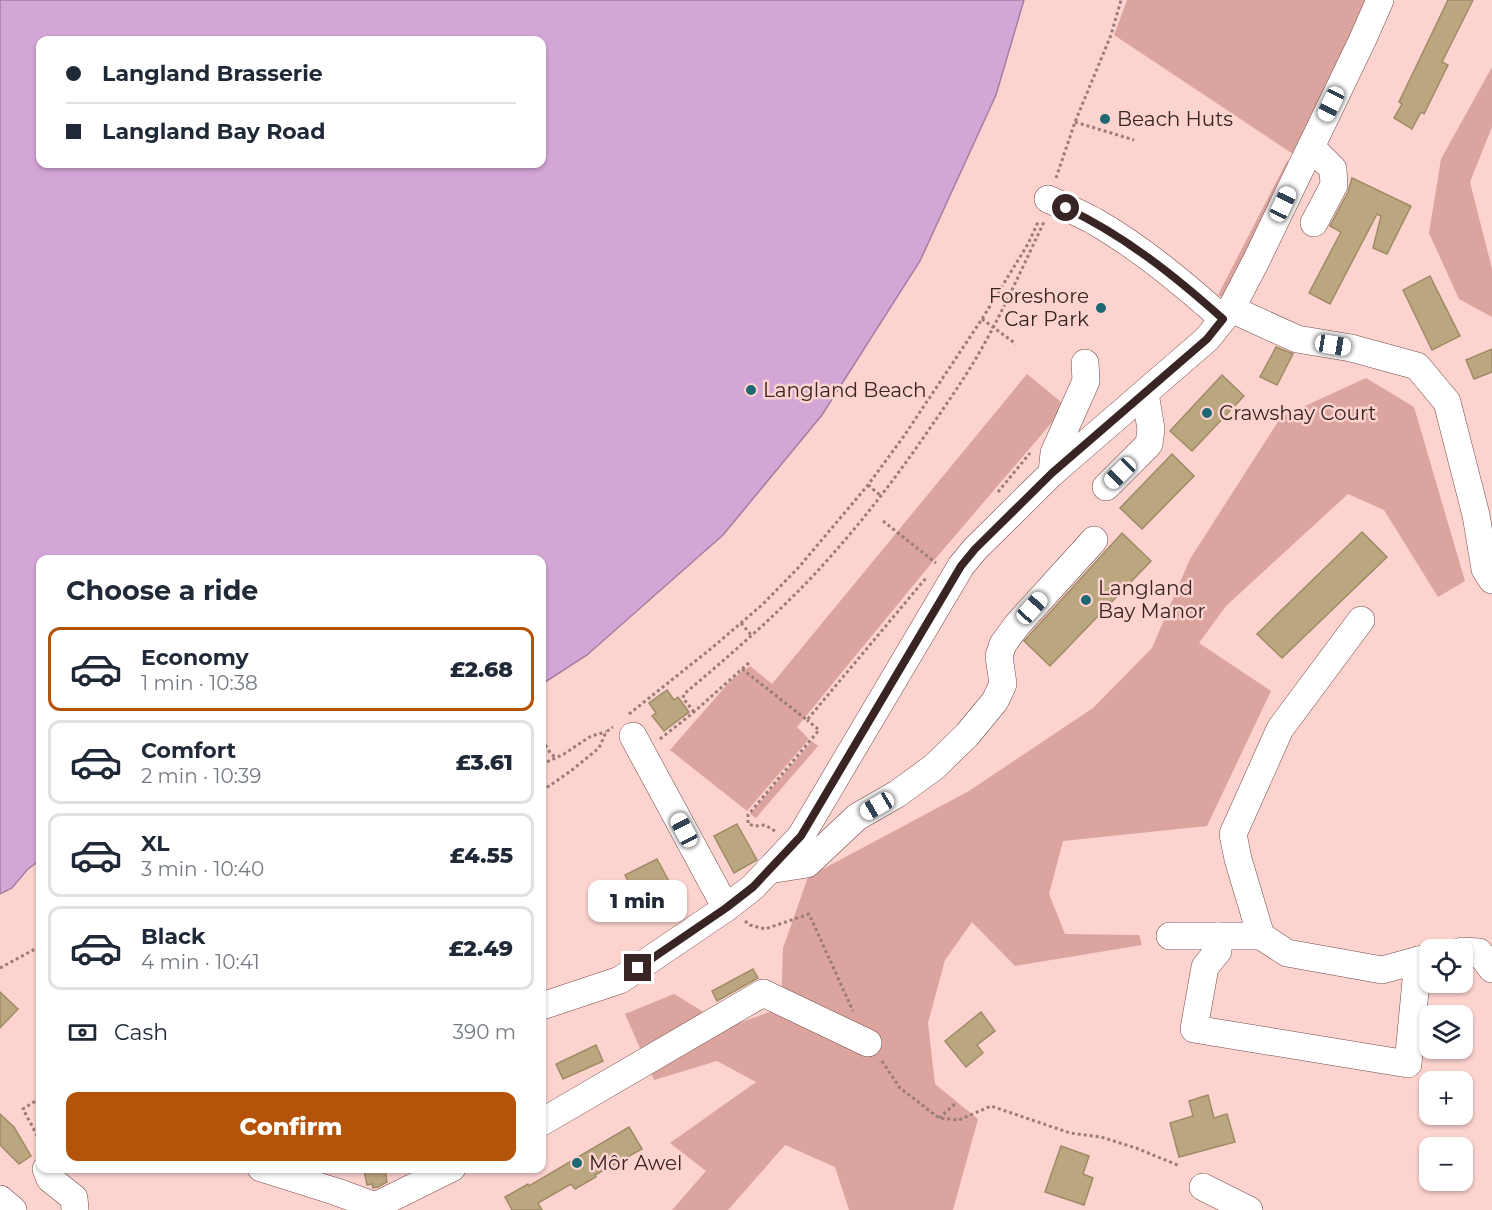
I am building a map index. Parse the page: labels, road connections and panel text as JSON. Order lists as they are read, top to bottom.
{
  "places": [
    "Beach Huts",
    "Foreshore Car Park",
    "Langland Beach",
    "Crawshay Court",
    "Langland Bay Manor",
    "Môr Awel"
  ],
  "page": {
    "banner": ["Langland Brasserie", "Langland Bay Road"],
    "heading": "Choose a ride",
    "list": [
      {
        "name": "Economy",
        "note": "1 min · 10:38",
        "value": "£2.68"
      },
      {
        "name": "Comfort",
        "note": "2 min · 10:39",
        "value": "£3.61"
      },
      {
        "name": "XL",
        "note": "3 min · 10:40",
        "value": "£4.55"
      },
      {
        "name": "Black",
        "note": "4 min · 10:41",
        "value": "£2.49"
      }
    ],
    "bubble": "1 min",
    "map_buttons": ["+", "−"],
    "pay": ["Cash", "390 m"],
    "buttons": "Confirm"
  }
}
